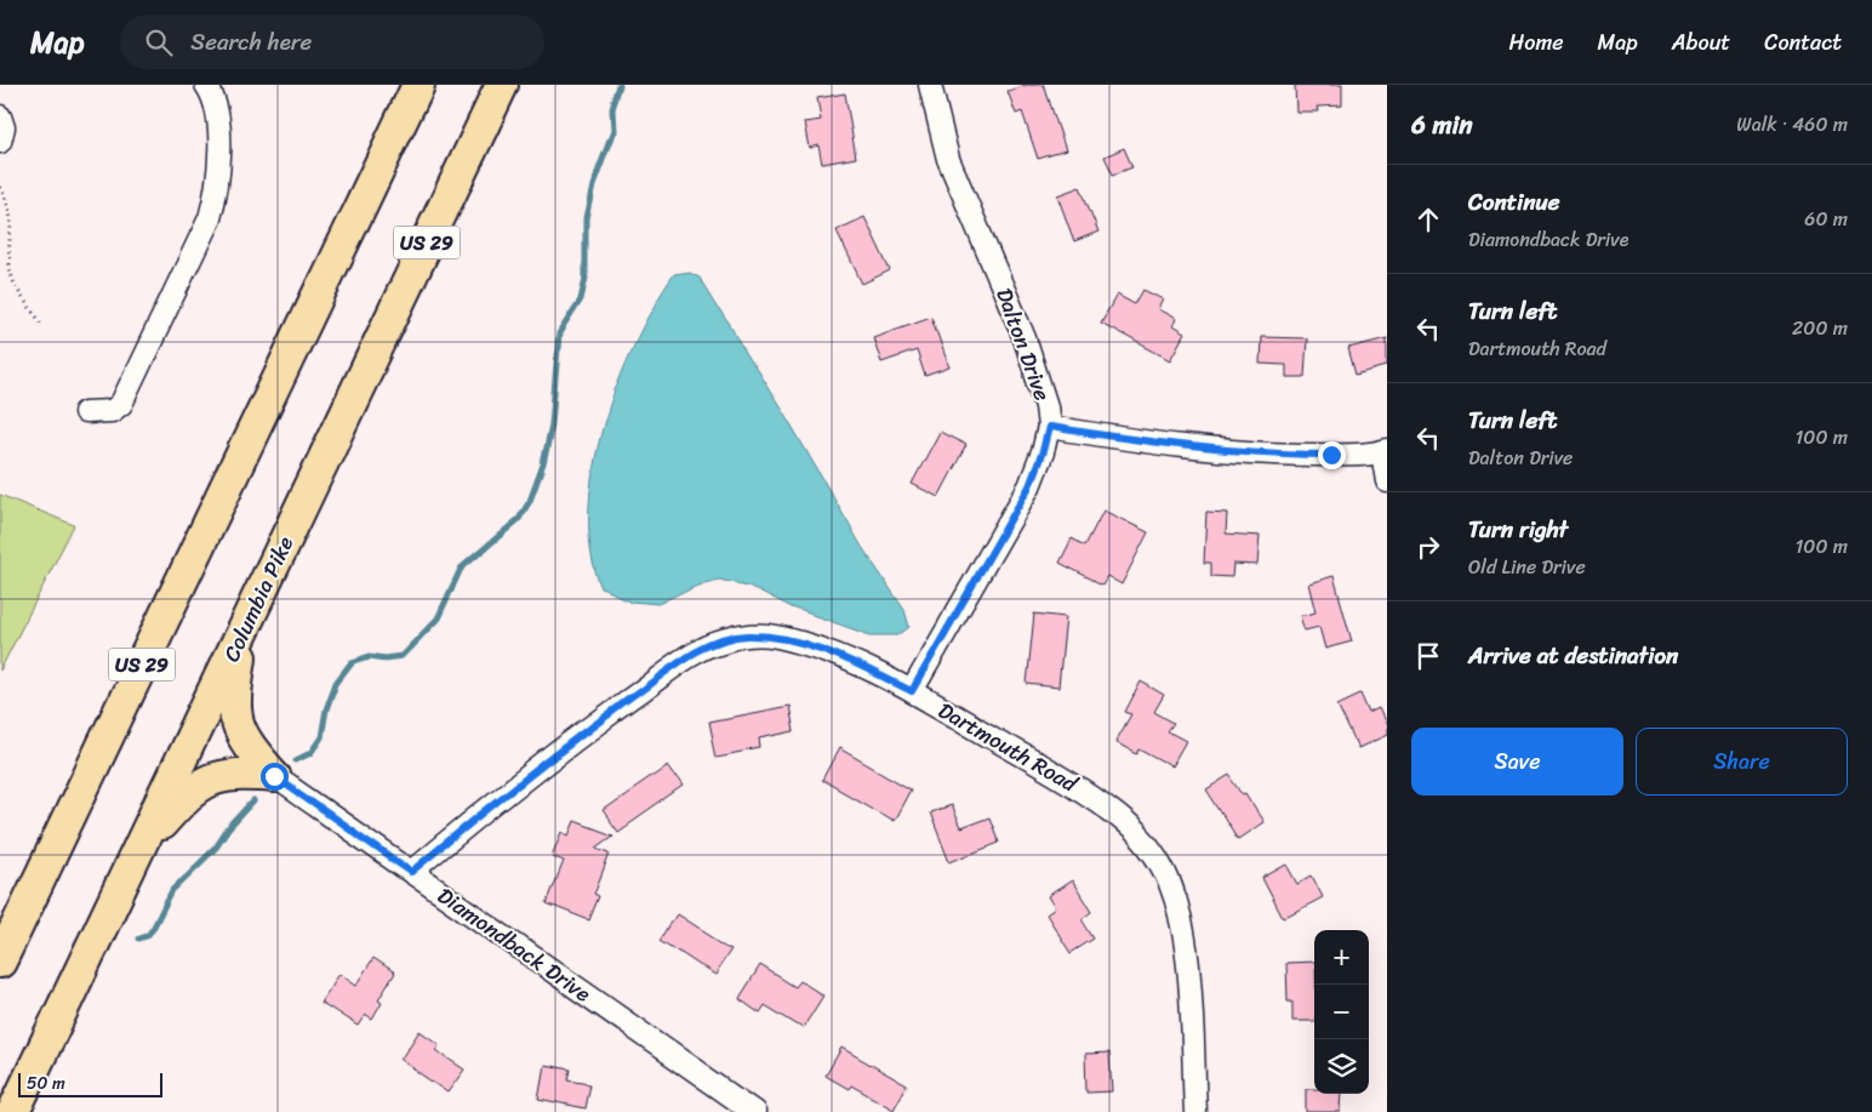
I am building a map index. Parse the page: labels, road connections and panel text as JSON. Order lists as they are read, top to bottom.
{
  "streets": {
    "highway": ["US 29", "Columbia Pike"],
    "street": ["Dalton Drive", "Dartmouth Road", "Diamondback Drive"]
  },
  "crossings": [
    ["Dalton Drive", "Dartmouth Road"],
    ["Dartmouth Road", "Diamondback Drive"]
  ],
  "scale_bar": "50 m",
  "page": {
    "header": "Map",
    "search": "Search here",
    "nav": [
      "Home",
      "Map",
      "About",
      "Contact"
    ],
    "heading": ["6 min", "Walk · 460 m"],
    "list": [
      ["Continue", "Diamondback Drive", "60 m"],
      ["Turn left", "Dartmouth Road", "200 m"],
      ["Turn left", "Dalton Drive", "100 m"],
      ["Turn right", "Old Line Drive", "100 m"],
      "Arrive at destination"
    ],
    "buttons": ["Save", "Share"],
    "map_buttons": ["+", "−"],
    "scale": "50 m"
  }
}
